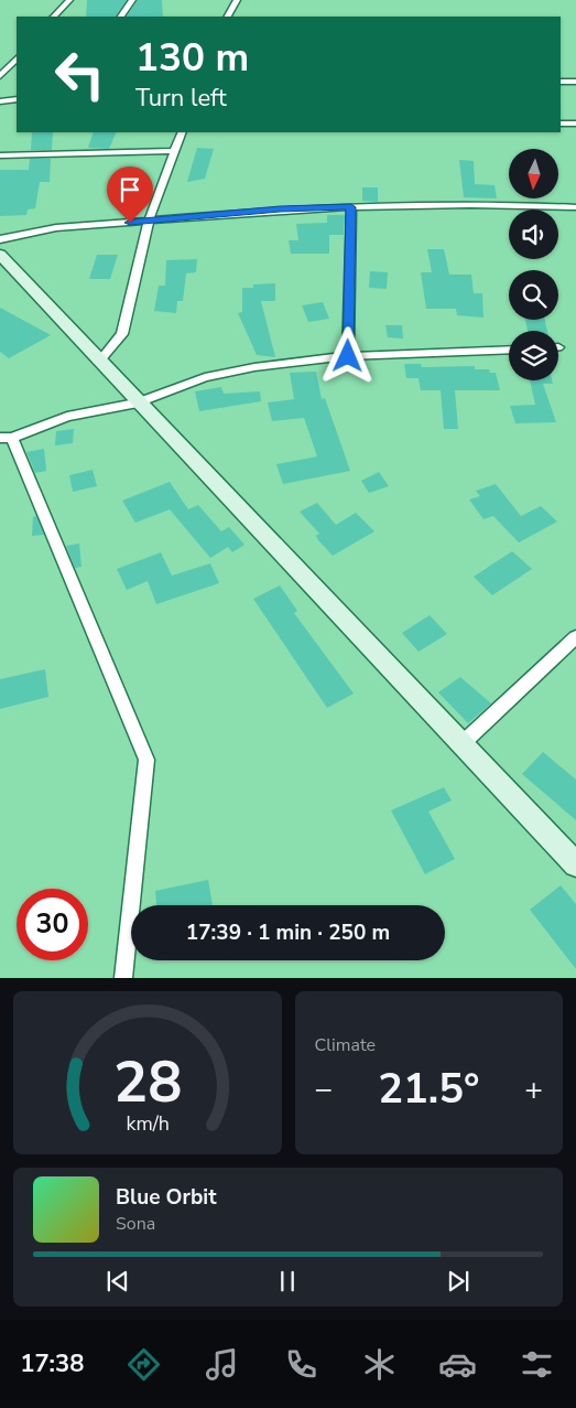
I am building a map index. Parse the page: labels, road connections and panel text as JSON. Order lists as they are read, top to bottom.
{
  "north": "bottom",
  "page": {
    "turn": ["130 m", "Turn left"],
    "limit": "30",
    "trip": "17:39 · 1 min · 250 m",
    "tile": "Climate",
    "heat": ["−", "21.5°", "+"],
    "song": ["Blue Orbit", "Sona"],
    "tabs": "17:38",
    "gauge": ["28", "km/h"]
  }
}
